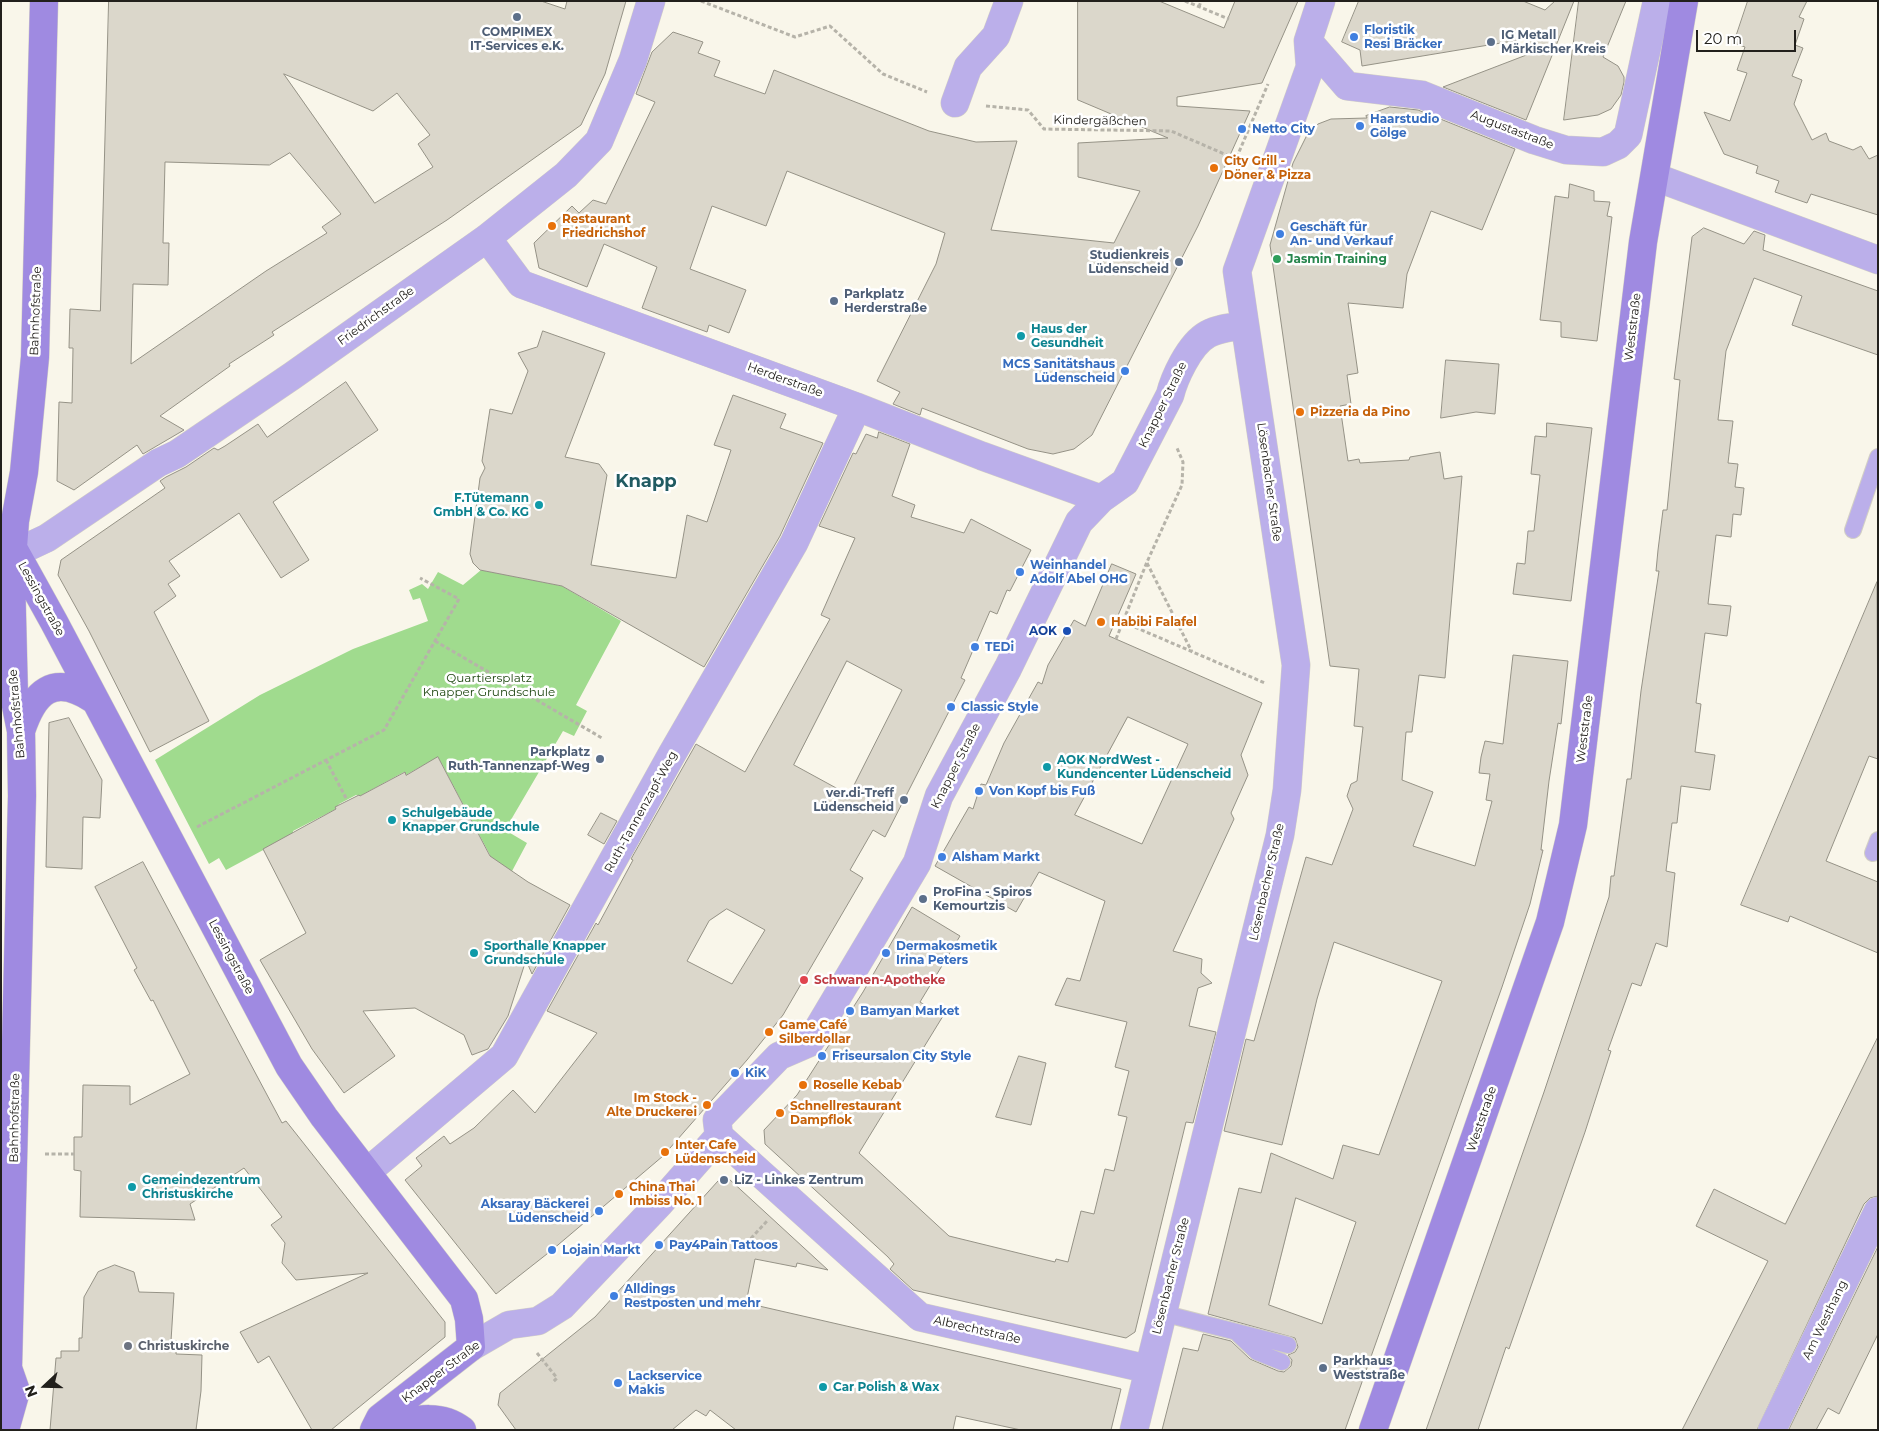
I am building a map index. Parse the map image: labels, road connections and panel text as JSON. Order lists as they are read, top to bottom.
{
  "streets": {
    "main road": [
      "Bahnhofstraße",
      "Weststraße",
      "Knapper Straße",
      "Lessingstraße"
    ],
    "street": [
      "Augustastraße",
      "Friedrichstraße",
      "Herderstraße",
      "Lösenbacher Straße",
      "Ruth-Tannenzapf-Weg",
      "Am Westhang",
      "Albrechtstraße"
    ],
    "path": ["Kindergäßchen"]
  },
  "crossings": [
    ["Bahnhofstraße", "Friedrichstraße"],
    ["Bahnhofstraße", "Lessingstraße"],
    ["Friedrichstraße", "Herderstraße"],
    ["Friedrichstraße", "Lessingstraße"],
    ["Herderstraße", "Knapper Straße"],
    ["Herderstraße", "Ruth-Tannenzapf-Weg"],
    ["Knapper Straße", "Lösenbacher Straße"],
    ["Knapper Straße", "Lessingstraße"],
    ["Knapper Straße", "Albrechtstraße"],
    ["Lösenbacher Straße", "Albrechtstraße"],
    ["Lessingstraße", "Ruth-Tannenzapf-Weg"]
  ],
  "districts": ["Knapp"],
  "parks": ["Quartiersplatz Knapper Grundschule"],
  "places": [
    "COMPIMEX IT-Services e.K.",
    "Floristik Resi Bräcker",
    "IG Metall Märkischer Kreis",
    "Haarstudio Gölge",
    "Netto City",
    "City Grill - Döner & Pizza",
    "Restaurant Friedrichshof",
    "Geschäft für An- und Verkauf",
    "Jasmin Training",
    "Studienkreis Lüdenscheid",
    "Parkplatz Herderstraße",
    "Haus der Gesundheit",
    "MCS Sanitätshaus Lüdenscheid",
    "Pizzeria da Pino",
    "F.Tütemann GmbH & Co. KG",
    "Weinhandel Adolf Abel OHG",
    "Habibi Falafel",
    "AOK",
    "TEDi",
    "Classic Style",
    "Parkplatz Ruth-Tannenzapf-Weg",
    "AOK NordWest - Kundencenter Lüdenscheid",
    "Von Kopf bis Fuß",
    "ver.di-Treff Lüdenscheid",
    "Schulgebäude Knapper Grundschule",
    "Alsham Markt",
    "ProFina - Spiros Kemourtzis",
    "Sporthalle Knapper Grundschule",
    "Dermakosmetik Irina Peters",
    "Schwanen-Apotheke",
    "Bamyan Market",
    "Game Café Silberdollar",
    "Friseursalon City Style",
    "KiK",
    "Roselle Kebab",
    "Im Stock - Alte Druckerei",
    "Schnellrestaurant Dampflok",
    "Inter Cafe Lüdenscheid",
    "LiZ - Linkes Zentrum",
    "Gemeindezentrum Christuskirche",
    "China Thai Imbiss No. 1",
    "Aksaray Bäckerei Lüdenscheid",
    "Pay4Pain Tattoos",
    "Lojain Markt",
    "Alldings Restposten und mehr",
    "Christuskirche",
    "Parkhaus Weststraße",
    "Lackservice Makis",
    "Car Polish & Wax"
  ],
  "scale_bar": "20 m",
  "north": "left"
}
